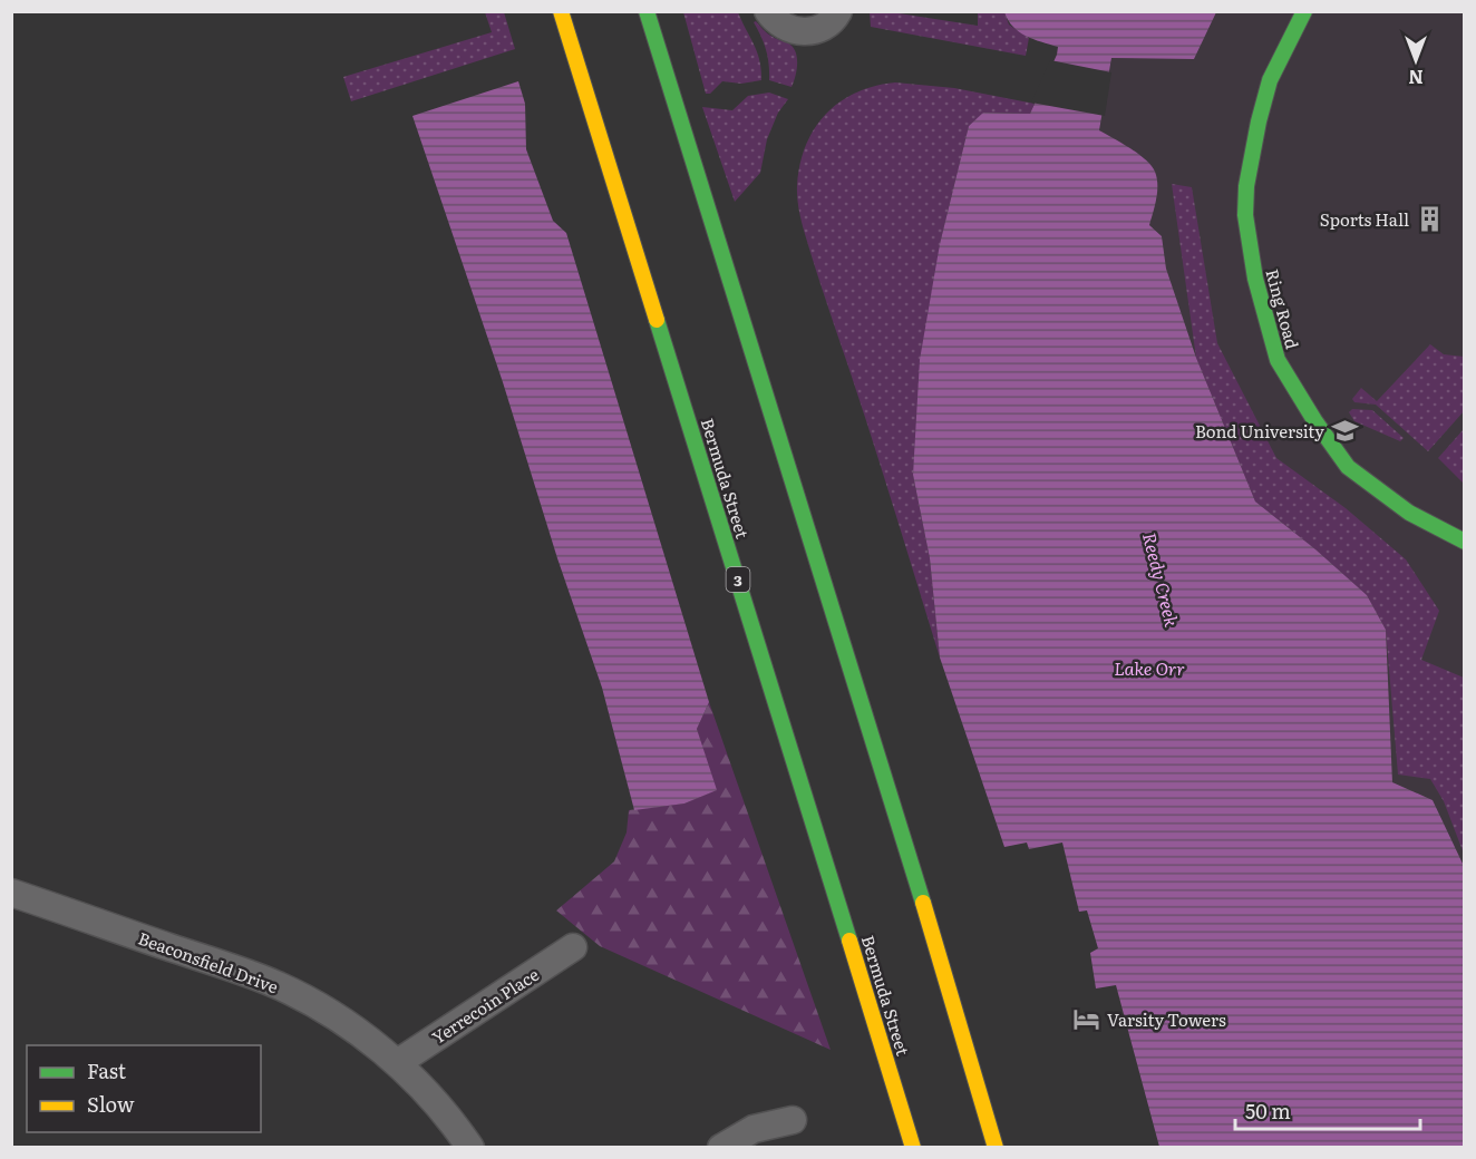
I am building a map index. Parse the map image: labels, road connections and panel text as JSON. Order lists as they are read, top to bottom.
{
  "streets": {
    "main road": ["Ring Road", "Bermuda Street", "3"],
    "street": ["Beaconsfield Drive", "Yerrecoin Place"]
  },
  "crossings": [
    ["Beaconsfield Drive", "Yerrecoin Place"]
  ],
  "water": ["Reedy Creek", "Lake Orr"],
  "places": {
    "building": ["Sports Hall"],
    "school or university": ["Bond University"],
    "hotel": ["Varsity Towers"]
  },
  "legend": ["Fast", "Slow"],
  "scale_bar": "50 m",
  "north": "bottom"
}
